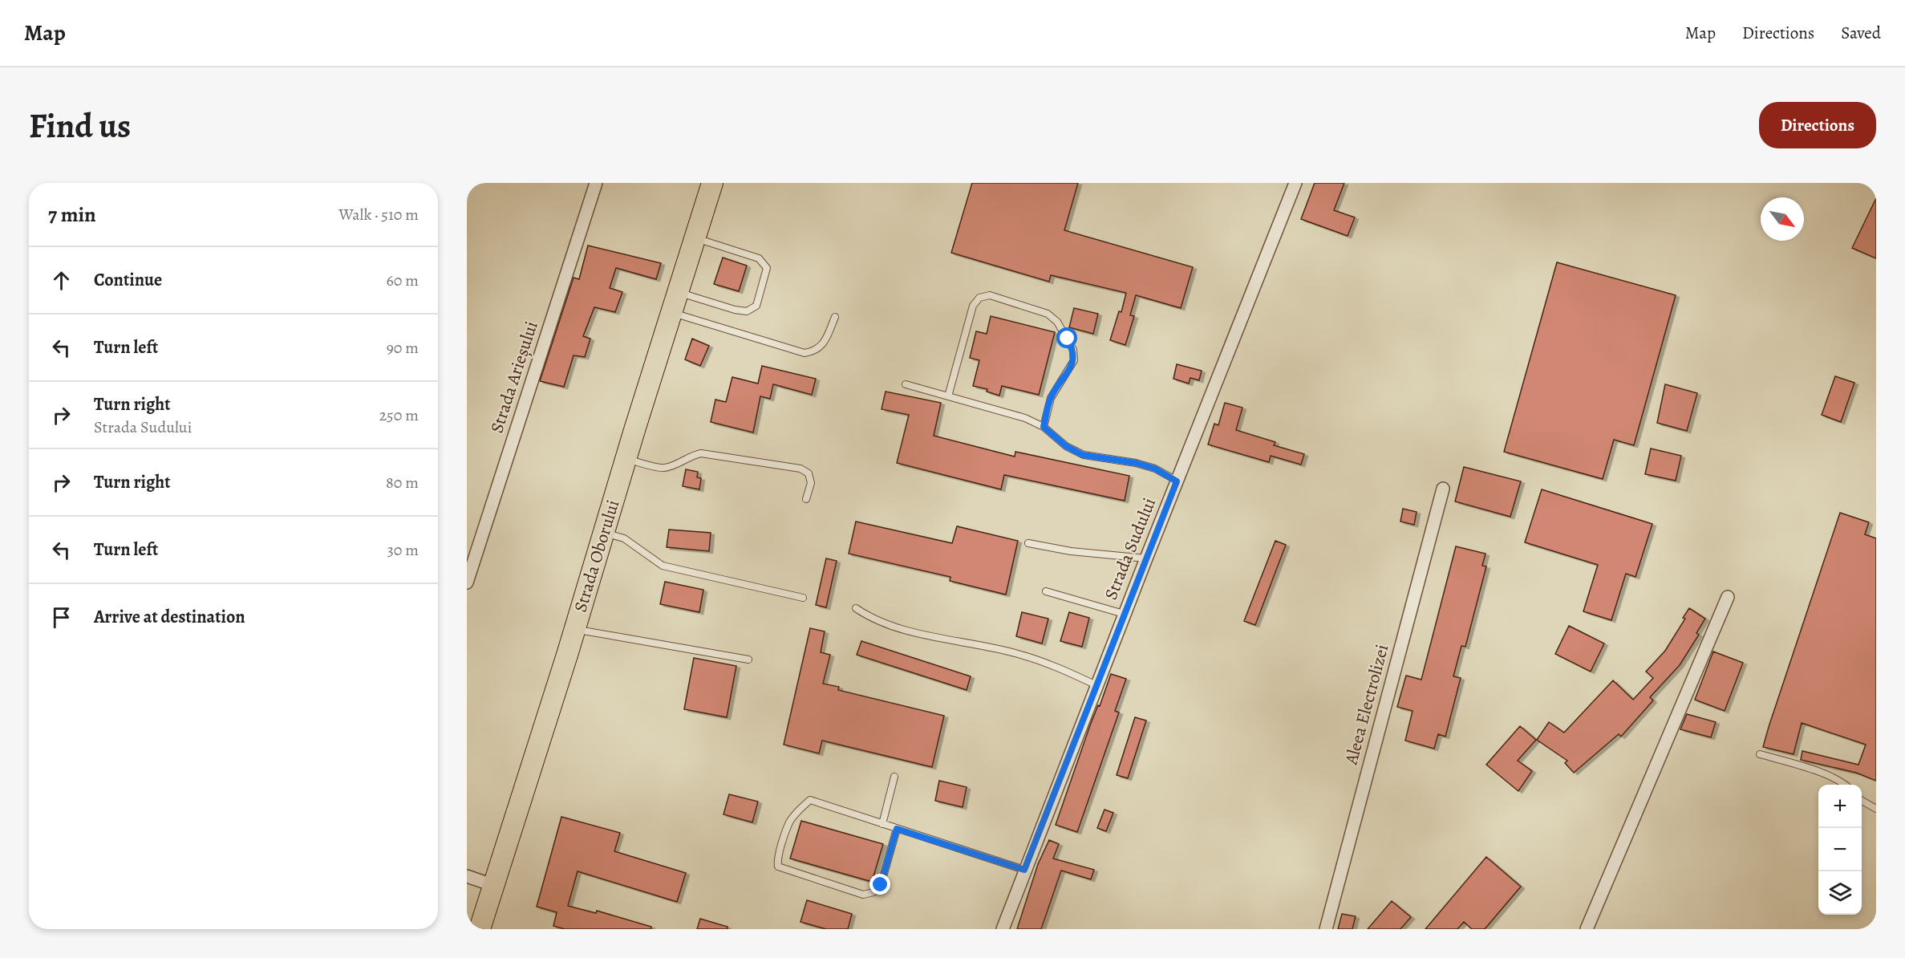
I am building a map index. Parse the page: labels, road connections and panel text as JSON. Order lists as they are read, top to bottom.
{
  "streets": {
    "main road": ["Strada Oborului"],
    "street": ["Strada Arieșului", "Strada Sudului", "Aleea Electrolizei"]
  },
  "north": "bottom right",
  "page": {
    "header": "Map",
    "nav": ["Map", "Directions", "Saved"],
    "buttons": "Directions",
    "title": "Find us",
    "heading": ["7 min", "Walk · 510 m"],
    "list": [
      ["Continue", "60 m"],
      ["Turn left", "90 m"],
      ["Turn right", "Strada Sudului", "250 m"],
      ["Turn right", "80 m"],
      ["Turn left", "30 m"],
      "Arrive at destination"
    ],
    "map_buttons": ["+", "−"]
  }
}
